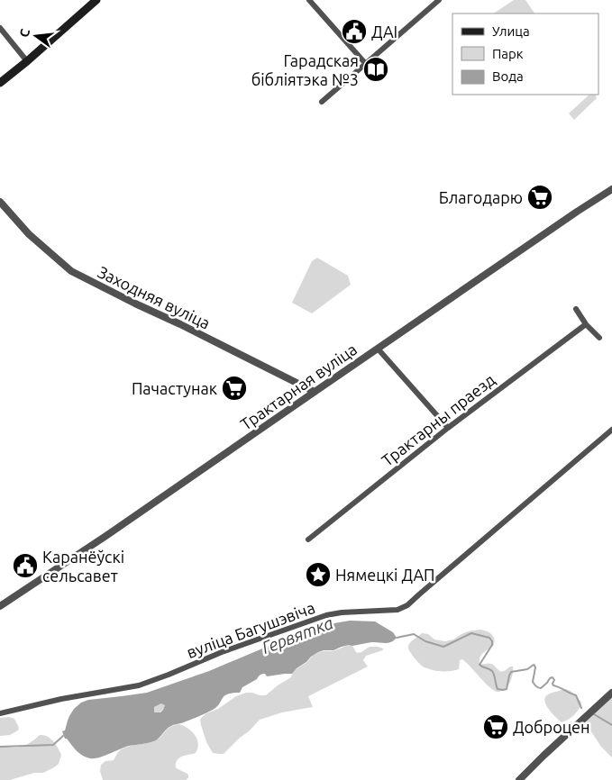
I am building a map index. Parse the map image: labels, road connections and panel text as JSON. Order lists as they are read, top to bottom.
{
  "streets": {
    "street": [
      "Заходняя вуліца",
      "Трактарная вуліца",
      "Трактарны праезд",
      "вуліца Багушэвіча"
    ]
  },
  "crossings": [
    ["Заходняя вуліца", "Трактарная вуліца"]
  ],
  "water": ["Гервятка"],
  "places": {
    "public building": ["ДАІ", "Каранёўскі сельсавет"],
    "library": ["Гарадская бібліятэка №3"],
    "supermarket": ["Благодарю", "Пачастунак", "Доброцен"],
    "place": ["Нямецкі ДАП"]
  },
  "legend": ["Улица", "Парк", "Вода"],
  "north": "left"
}
